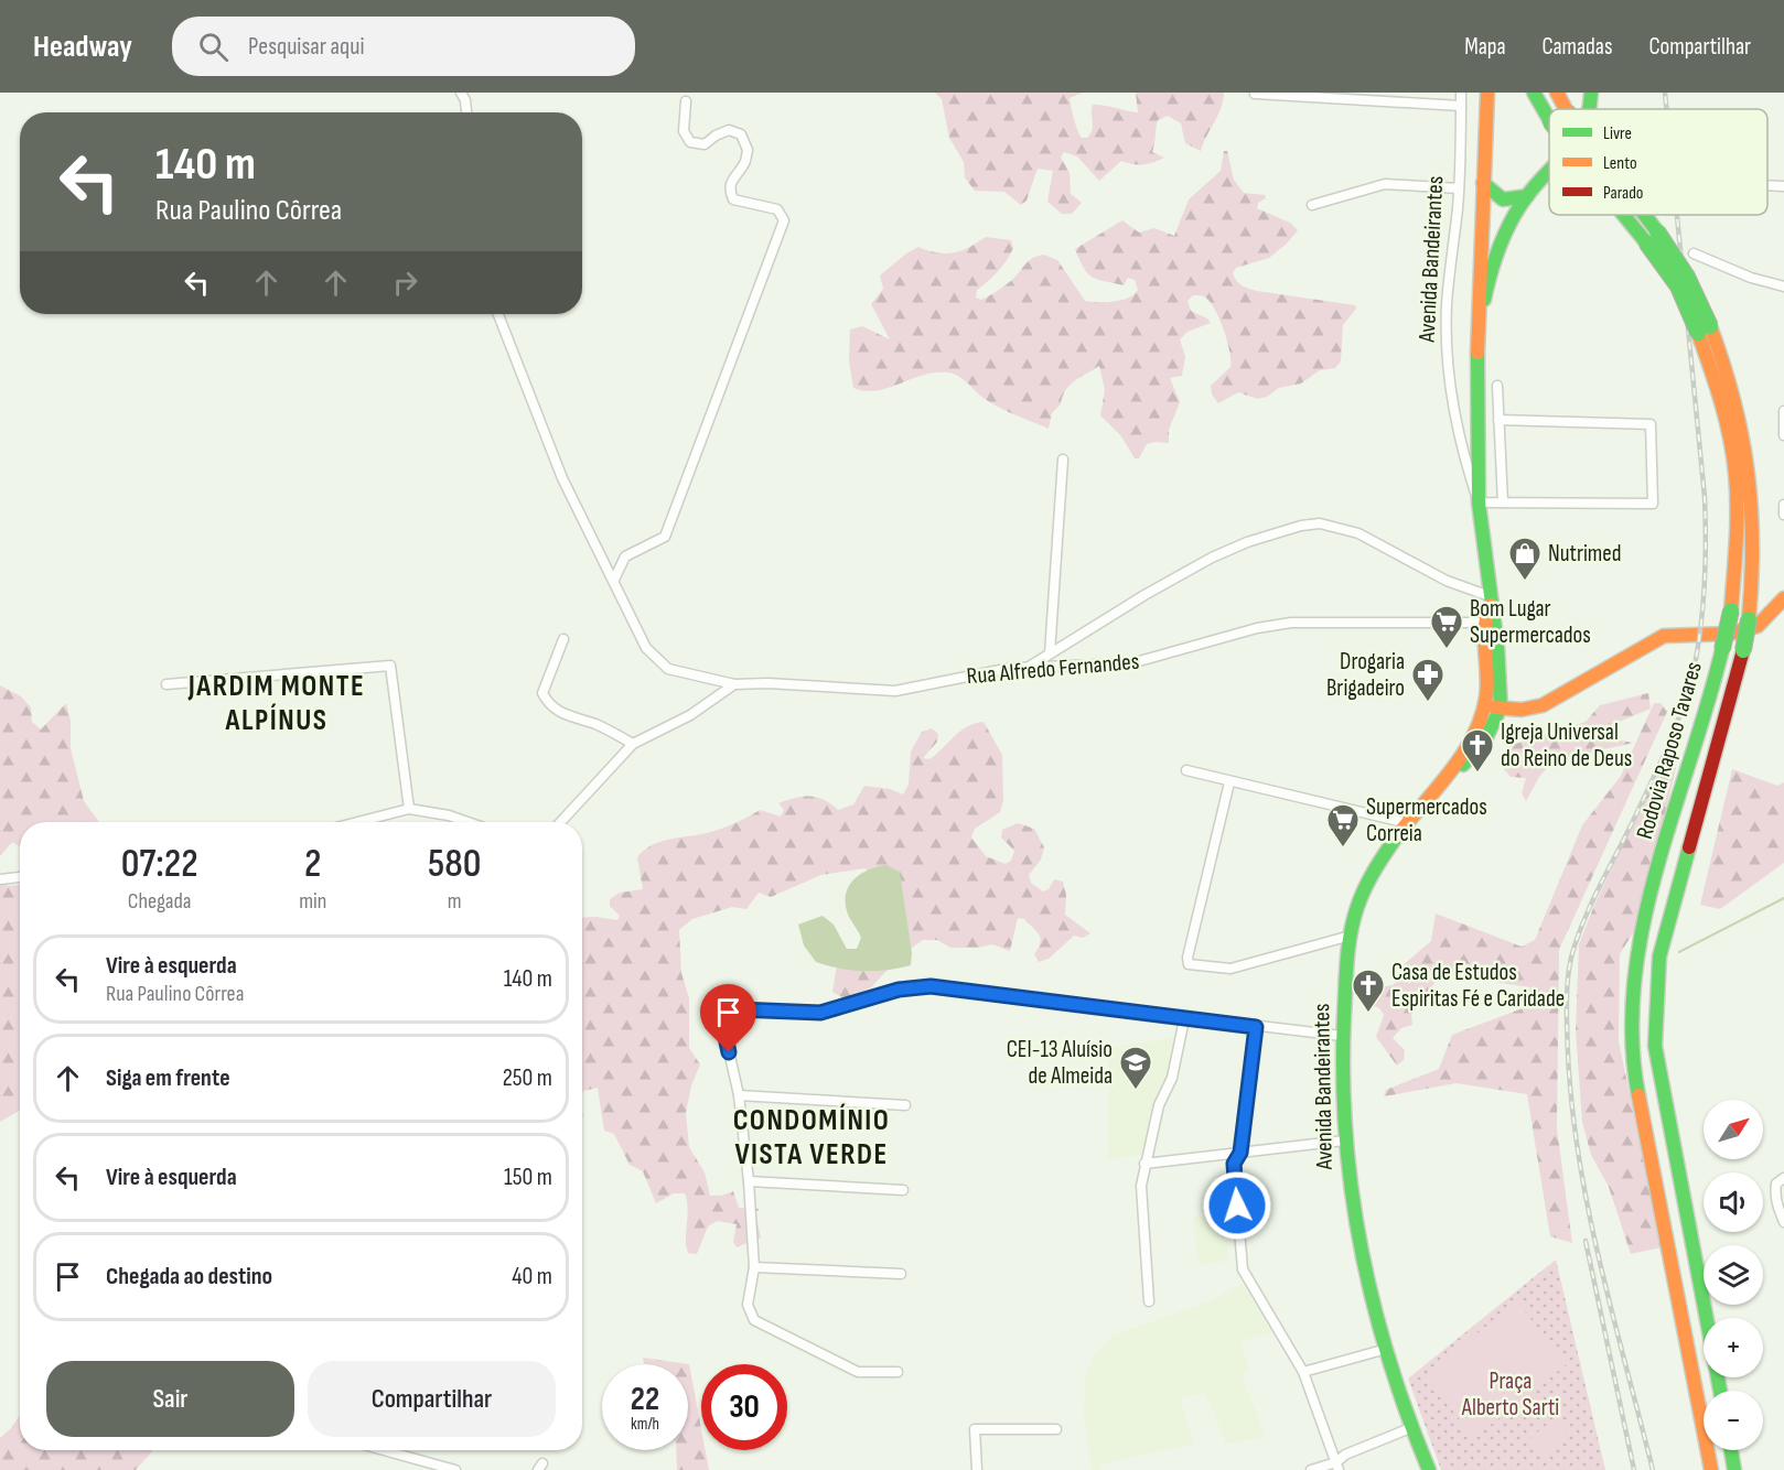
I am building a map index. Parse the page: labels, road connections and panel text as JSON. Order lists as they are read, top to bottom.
{
  "streets": {
    "main road": ["Avenida Bandeirantes", "Rodovia Raposo Tavares"],
    "street": ["Rua Alfredo Fernandes"]
  },
  "crossings": [
    ["Avenida Bandeirantes", "Rua Alfredo Fernandes"]
  ],
  "districts": ["JARDIM MONTE ALPÍNUS", "CONDOMÍNIO VISTA VERDE"],
  "parks": ["Praça Alberto Sarti"],
  "places": {
    "shop": ["Nutrimed"],
    "supermarket": ["Bom Lugar Supermercados", "Supermercados Correia"],
    "pharmacy": ["Drogaria Brigadeiro"],
    "church": ["Igreja Universal do Reino de Deus", "Casa de Estudos Espiritas Fé e Caridade"],
    "school or university": ["CEI-13 Aluísio de Almeida"]
  },
  "legend": ["Livre", "Lento", "Parado"],
  "north": "top right",
  "page": {
    "header": "Headway",
    "search": "Pesquisar aqui",
    "nav": ["Mapa", "Camadas", "Compartilhar"],
    "turn": ["140 m", "Rua Paulino Côrrea"],
    "eta": [
      "07:22",
      "Chegada",
      "2",
      "min",
      "580",
      "m"
    ],
    "list": [
      {
        "name": "Vire à esquerda",
        "note": "Rua Paulino Côrrea",
        "value": "140 m"
      },
      {
        "name": "Siga em frente",
        "value": "250 m"
      },
      {
        "name": "Vire à esquerda",
        "value": "150 m"
      },
      {
        "name": "Chegada ao destino",
        "value": "40 m"
      }
    ],
    "map_buttons": ["+", "−"],
    "buttons": ["Sair", "Compartilhar"],
    "speed": "22 km/h",
    "limit": "30"
  }
}
